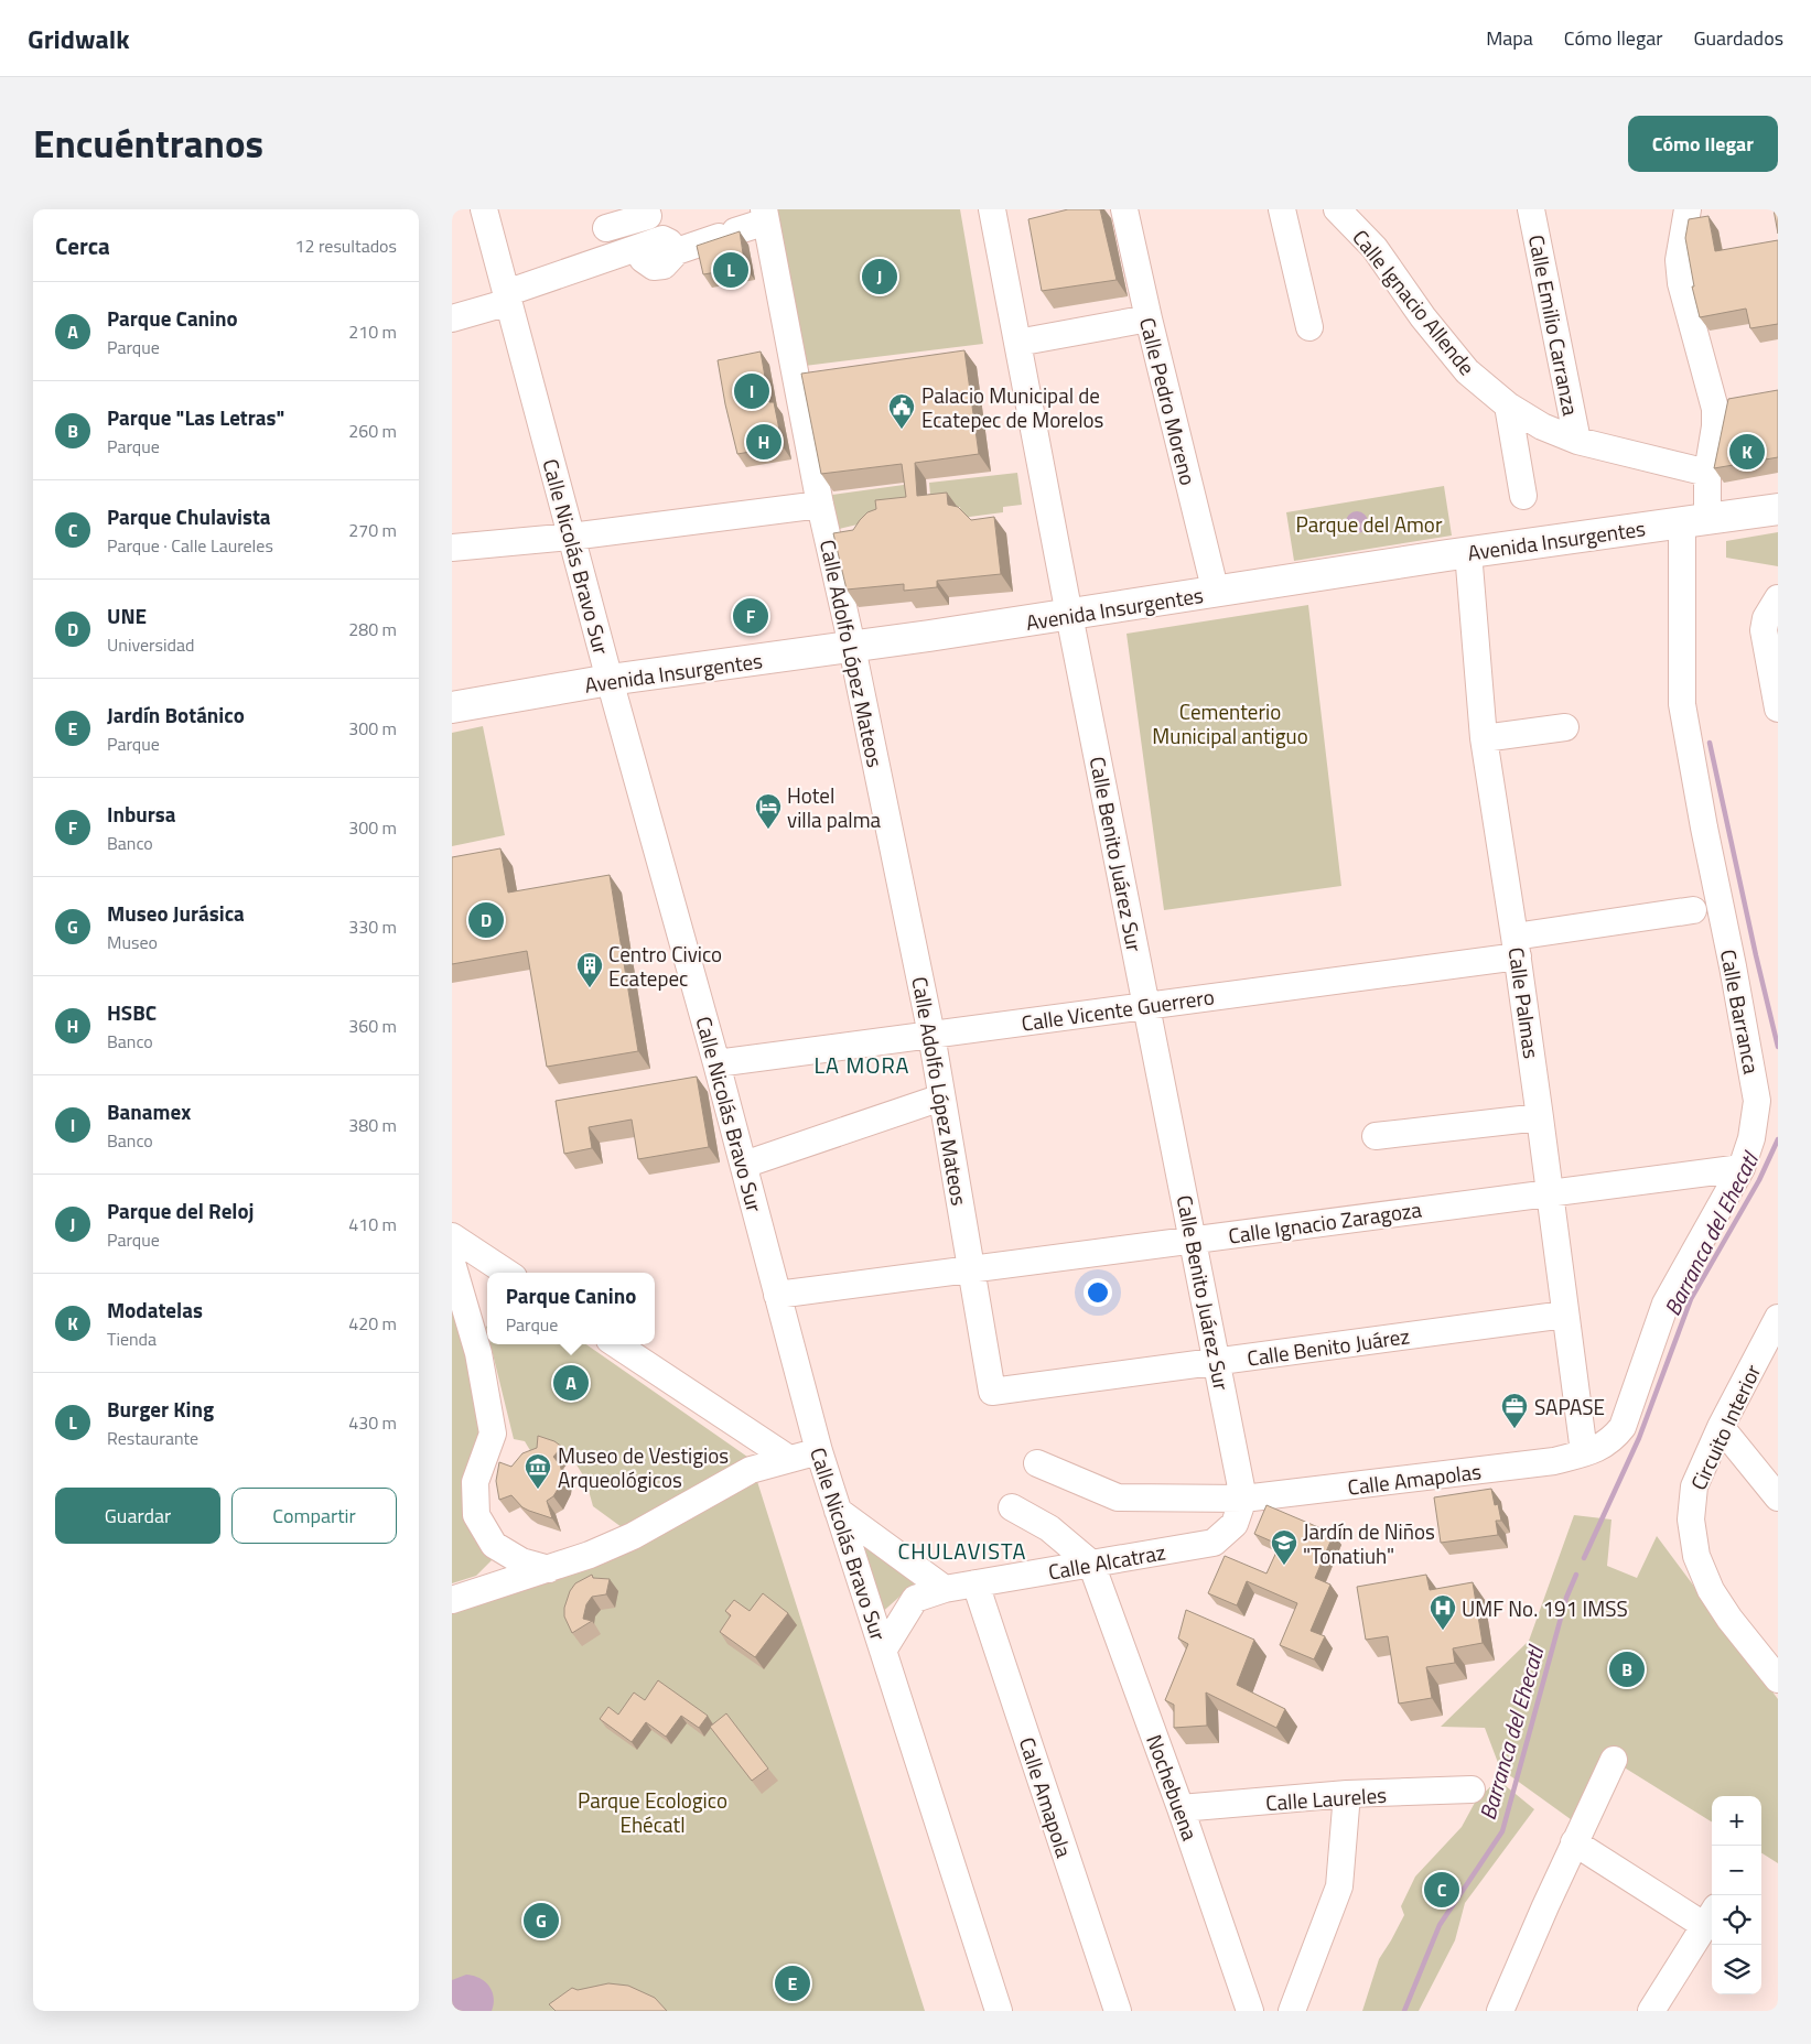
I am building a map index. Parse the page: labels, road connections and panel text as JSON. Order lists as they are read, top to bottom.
{
  "streets": {
    "main road": ["Avenida Insurgentes"],
    "street": [
      "Calle Ignacio Allende",
      "Calle Emilio Carranza",
      "Calle Pedro Moreno",
      "Calle Nicolás Bravo Sur",
      "Calle Adolfo López Mateos",
      "Calle Benito Juárez Sur",
      "Calle Palmas",
      "Calle Vicente Guerrero",
      "Calle Barranca",
      "Calle Ignacio Zaragoza",
      "Calle Benito Juárez",
      "Circuito Interior",
      "Calle Amapolas",
      "Calle Alcatraz",
      "Nochebuena",
      "Calle Amapola",
      "Calle Laureles"
    ]
  },
  "crossings": [
    ["Calle Ignacio Allende", "Calle Emilio Carranza"],
    ["Calle Ignacio Allende", "Calle Barranca"],
    ["Calle Pedro Moreno", "Avenida Insurgentes"],
    ["Avenida Insurgentes", "Calle Nicolás Bravo Sur"],
    ["Avenida Insurgentes", "Calle Adolfo López Mateos"],
    ["Avenida Insurgentes", "Calle Benito Juárez Sur"],
    ["Avenida Insurgentes", "Calle Palmas"],
    ["Avenida Insurgentes", "Calle Barranca"],
    ["Calle Nicolás Bravo Sur", "Calle Vicente Guerrero"],
    ["Calle Nicolás Bravo Sur", "Calle Ignacio Zaragoza"],
    ["Calle Nicolás Bravo Sur", "Calle Alcatraz"],
    ["Calle Adolfo López Mateos", "Calle Vicente Guerrero"],
    ["Calle Adolfo López Mateos", "Calle Ignacio Zaragoza"],
    ["Calle Adolfo López Mateos", "Calle Benito Juárez"],
    ["Calle Benito Juárez Sur", "Calle Vicente Guerrero"],
    ["Calle Benito Juárez Sur", "Calle Ignacio Zaragoza"],
    ["Calle Benito Juárez Sur", "Calle Benito Juárez"],
    ["Calle Benito Juárez Sur", "Calle Amapolas"],
    ["Calle Benito Juárez Sur", "Calle Alcatraz"],
    ["Calle Palmas", "Calle Vicente Guerrero"],
    ["Calle Palmas", "Calle Barranca"],
    ["Calle Palmas", "Calle Ignacio Zaragoza"],
    ["Calle Palmas", "Calle Benito Juárez"],
    ["Calle Palmas", "Calle Amapolas"],
    ["Calle Barranca", "Calle Ignacio Zaragoza"],
    ["Calle Barranca", "Calle Amapolas"],
    ["Calle Amapolas", "Calle Alcatraz"],
    ["Calle Alcatraz", "Nochebuena"],
    ["Calle Alcatraz", "Calle Amapola"],
    ["Nochebuena", "Calle Laureles"]
  ],
  "districts": ["LA MORA", "CHULAVISTA"],
  "water": ["Barranca del Ehecatl"],
  "parks": ["Parque del Amor", "Cementerio Municipal antiguo", "Parque Ecologico Ehécatl"],
  "places": {
    "public building": ["Palacio Municipal de Ecatepec de Morelos"],
    "hotel": ["Hotel villa palma"],
    "building": ["Centro Civico Ecatepec"],
    "office": ["SAPASE"],
    "museum": ["Museo de Vestigios Arqueológicos"],
    "school or university": ["Jardín de Niños \"Tonatiuh\""],
    "hospital": ["UMF No. 191 IMSS"]
  },
  "page": {
    "header": "Gridwalk",
    "nav": ["Mapa", "Cómo llegar", "Guardados"],
    "title": "Encuéntranos",
    "buttons": [
      "Cómo llegar",
      ["Guardar", "Compartir"]
    ],
    "heading": ["Cerca", "12 resultados"],
    "pins": [
      "L",
      "J",
      "I",
      "H",
      "K",
      "F",
      "D",
      "A",
      "B",
      "C",
      "G",
      "E"
    ],
    "list": [
      {
        "mark": "A",
        "name": "Parque Canino",
        "note": "Parque",
        "value": "210 m"
      },
      {
        "mark": "B",
        "name": "Parque \"Las Letras\"",
        "note": "Parque",
        "value": "260 m"
      },
      {
        "mark": "C",
        "name": "Parque Chulavista",
        "note": "Parque · Calle Laureles",
        "value": "270 m"
      },
      {
        "mark": "D",
        "name": "UNE",
        "note": "Universidad",
        "value": "280 m"
      },
      {
        "mark": "E",
        "name": "Jardín Botánico",
        "note": "Parque",
        "value": "300 m"
      },
      {
        "mark": "F",
        "name": "Inbursa",
        "note": "Banco",
        "value": "300 m"
      },
      {
        "mark": "G",
        "name": "Museo Jurásica",
        "note": "Museo",
        "value": "330 m"
      },
      {
        "mark": "H",
        "name": "HSBC",
        "note": "Banco",
        "value": "360 m"
      },
      {
        "mark": "I",
        "name": "Banamex",
        "note": "Banco",
        "value": "380 m"
      },
      {
        "mark": "J",
        "name": "Parque del Reloj",
        "note": "Parque",
        "value": "410 m"
      },
      {
        "mark": "K",
        "name": "Modatelas",
        "note": "Tienda",
        "value": "420 m"
      },
      {
        "mark": "L",
        "name": "Burger King",
        "note": "Restaurante",
        "value": "430 m"
      }
    ],
    "popup": ["Parque Canino", "Parque"],
    "map_buttons": ["+", "−"]
  }
}
